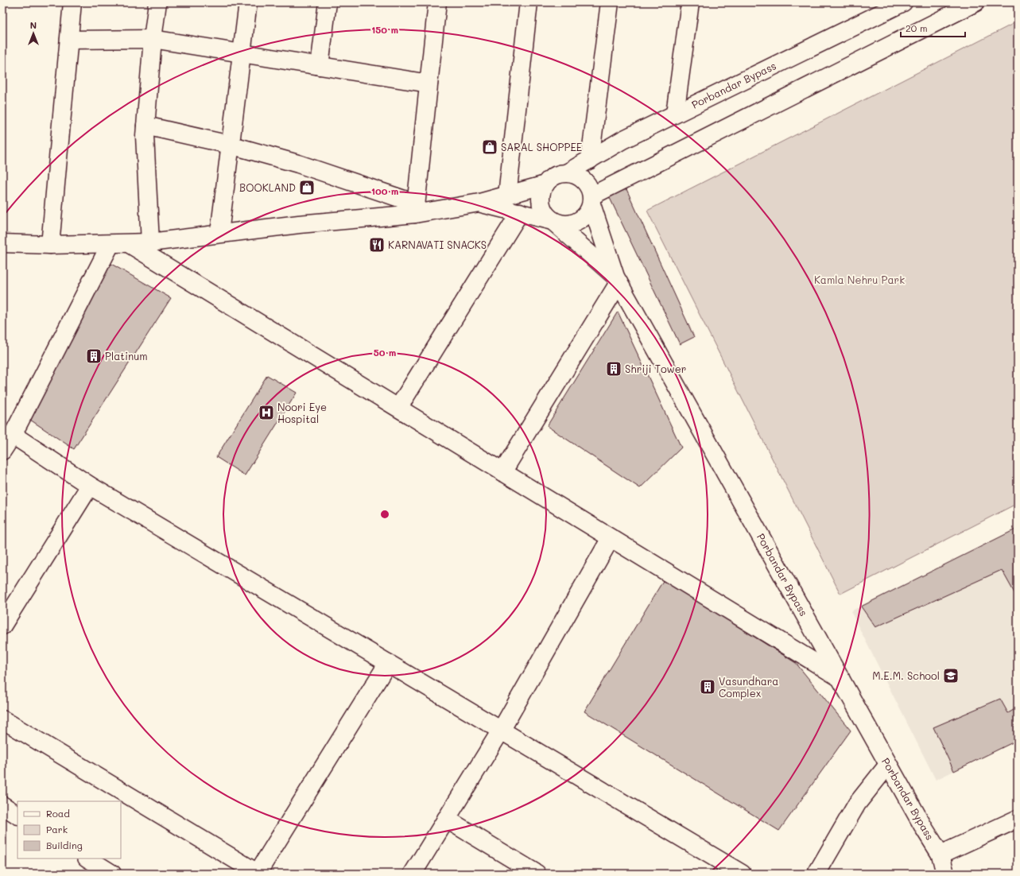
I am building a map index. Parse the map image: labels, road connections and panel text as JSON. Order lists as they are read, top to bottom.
{
  "streets": {
    "street": ["Porbandar Bypass"]
  },
  "parks": ["Kamla Nehru Park"],
  "places": {
    "shop": ["SARAL SHOPPEE", "BOOKLAND"],
    "restaurant": ["KARNAVATI SNACKS"],
    "building": ["Platinum", "Shriji Tower", "Vasundhara Complex"],
    "hospital": ["Noori Eye Hospital"],
    "school or university": ["M.E.M. School"]
  },
  "legend": ["Road", "Park", "Building"],
  "scale_bar": "20 m",
  "north": "top",
  "rings": ["150 m", "100 m", "50 m"]
}
